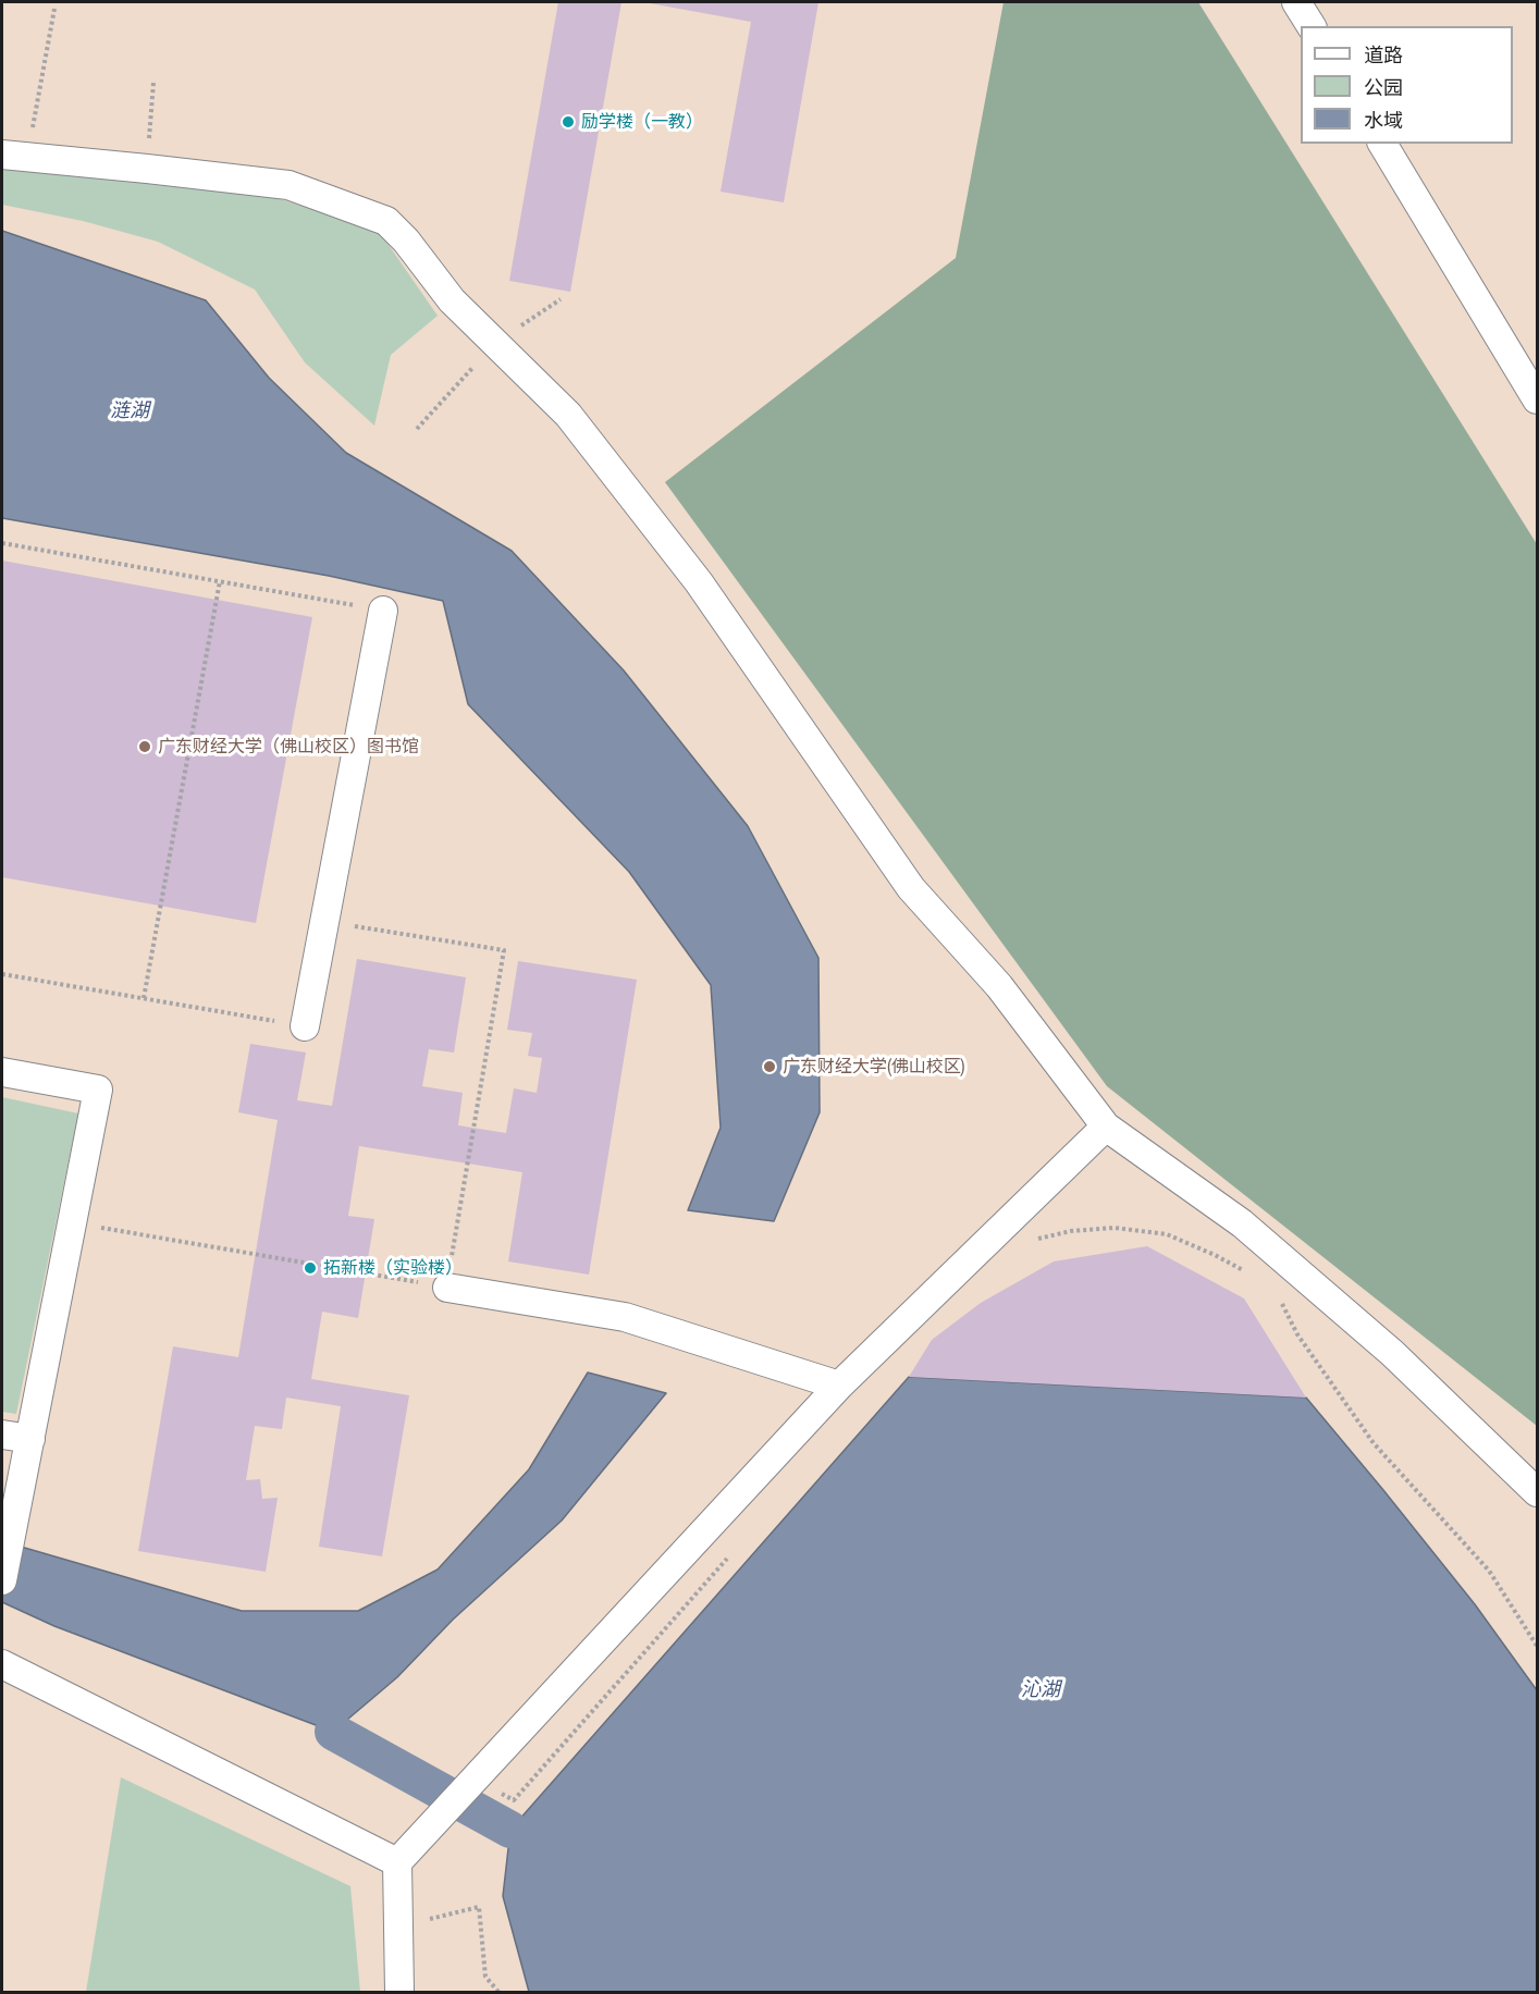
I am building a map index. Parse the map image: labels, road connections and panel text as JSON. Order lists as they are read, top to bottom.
{
  "water": ["涟湖", "沁湖"],
  "places": [
    "励学楼（一教）",
    "广东财经大学（佛山校区）图书馆",
    "广东财经大学(佛山校区)",
    "拓新楼（实验楼）"
  ],
  "legend": ["道路", "公园", "水域"]
}
